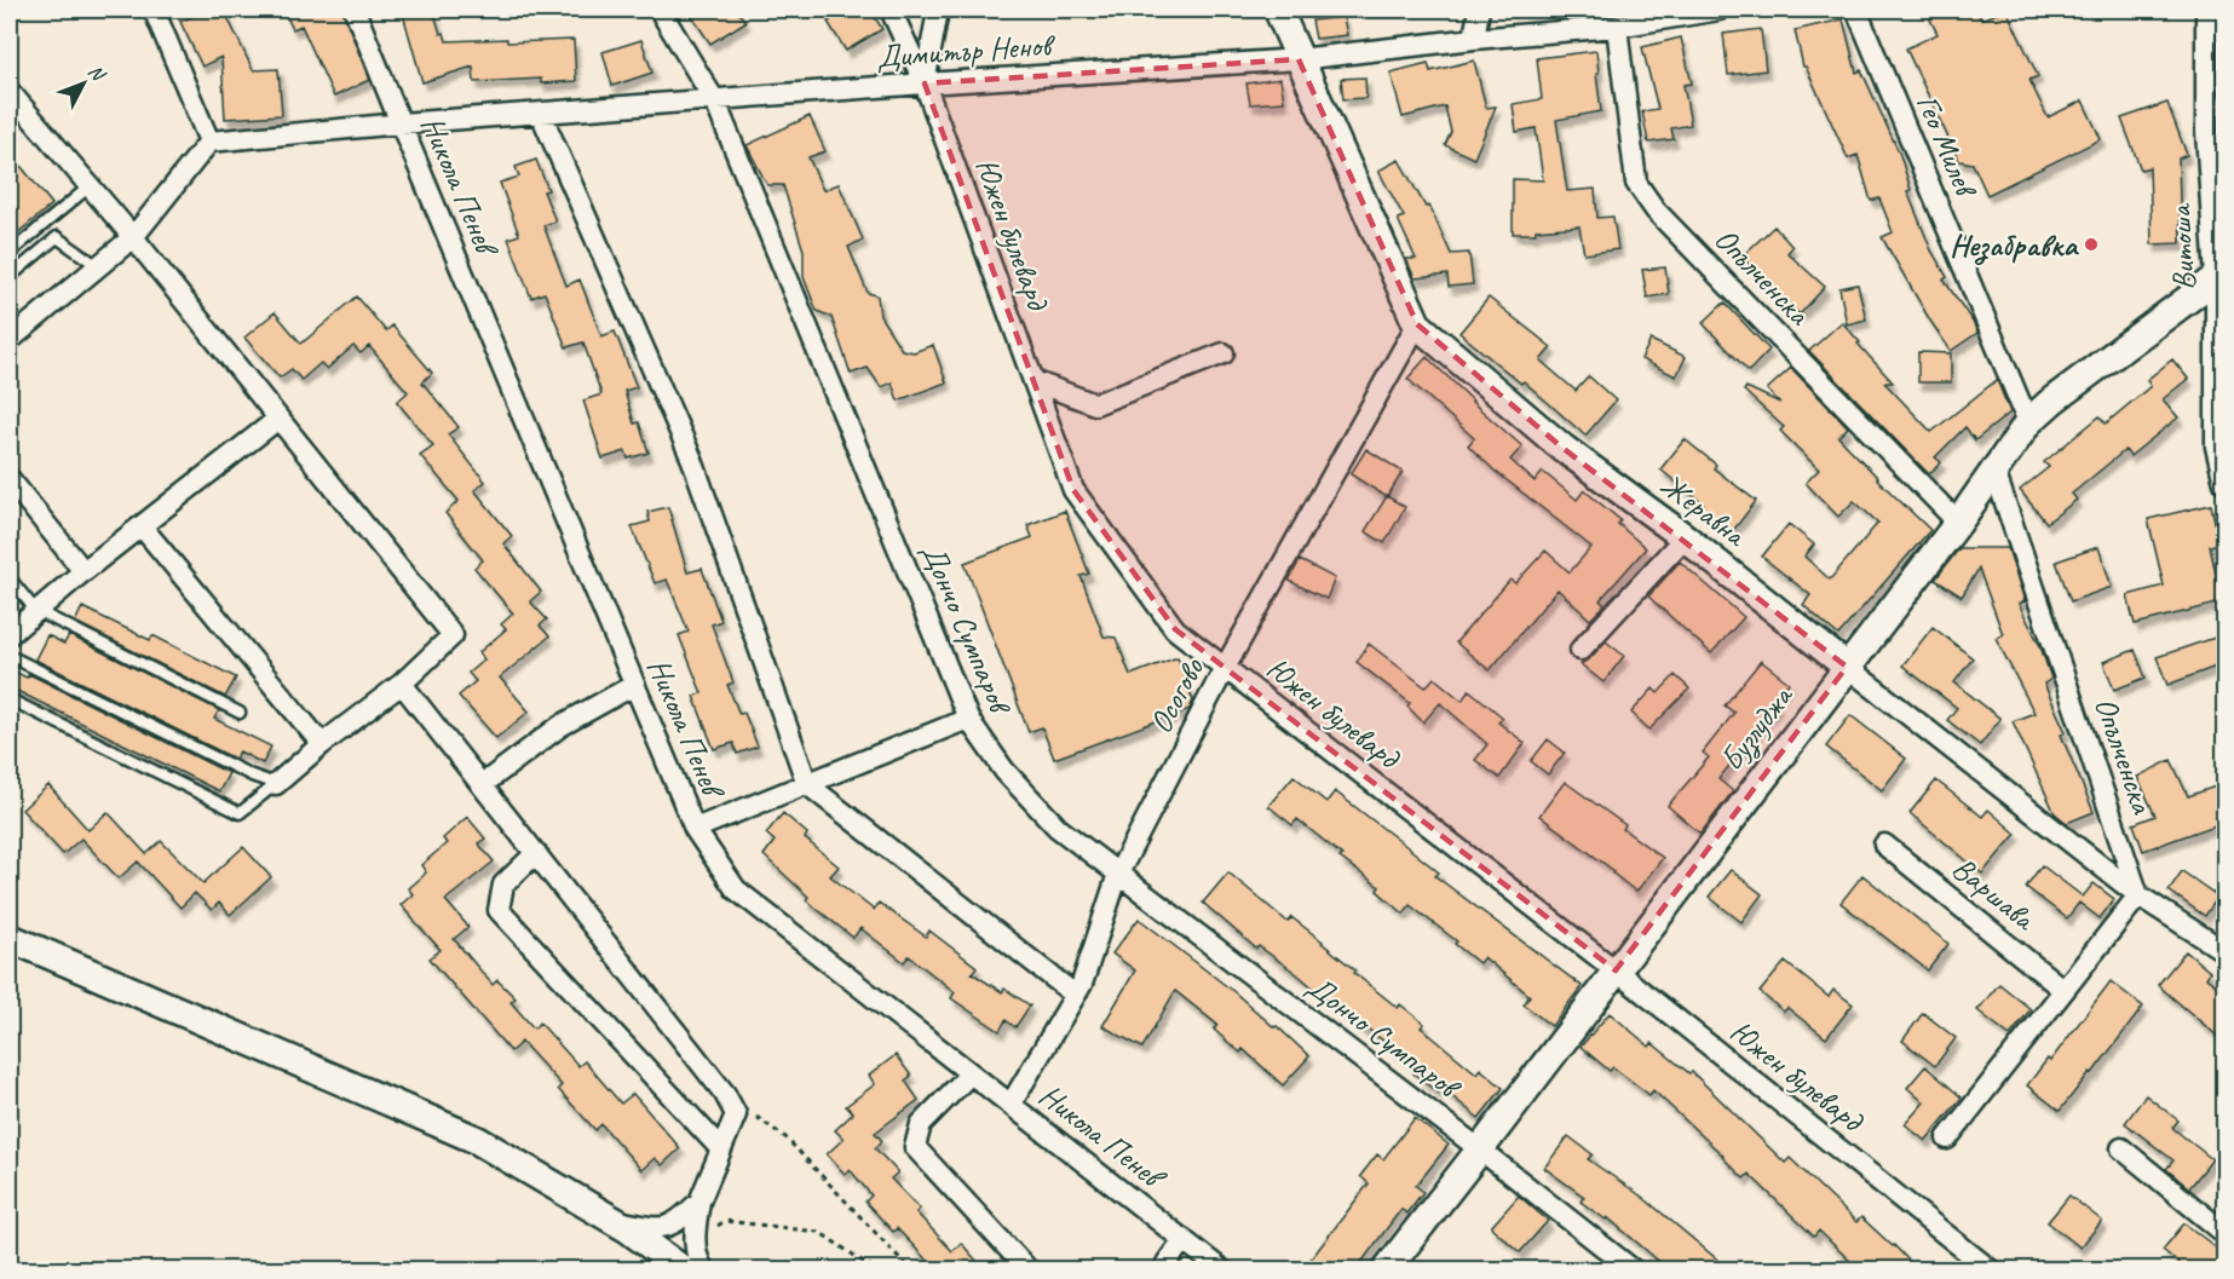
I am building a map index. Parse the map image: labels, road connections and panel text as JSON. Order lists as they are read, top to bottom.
{
  "streets": {
    "street": [
      "Димитър Ненов",
      "Гео Милев",
      "Никола Пенев",
      "Южен булевард",
      "Витоша",
      "Опълченска",
      "Жеравна",
      "Дончо Сумпаров",
      "Осогово",
      "Бузлуджа",
      "Варшава"
    ]
  },
  "crossings": [
    ["Димитър Ненов", "Никола Пенев"],
    ["Димитър Ненов", "Южен булевард"],
    ["Димитър Ненов", "Опълченска"],
    ["Димитър Ненов", "Жеравна"],
    ["Димитър Ненов", "Дончо Сумпаров"],
    ["Гео Милев", "Бузлуджа"],
    ["Никола Пенев", "Осогово"],
    ["Южен булевард", "Осогово"],
    ["Южен булевард", "Бузлуджа"],
    ["Витоша", "Бузлуджа"],
    ["Опълченска", "Жеравна"],
    ["Опълченска", "Бузлуджа"],
    ["Жеравна", "Осогово"],
    ["Жеравна", "Бузлуджа"],
    ["Дончо Сумпаров", "Осогово"],
    ["Дончо Сумпаров", "Бузлуджа"]
  ],
  "places": ["Незабравка"],
  "north": "top right"
}
